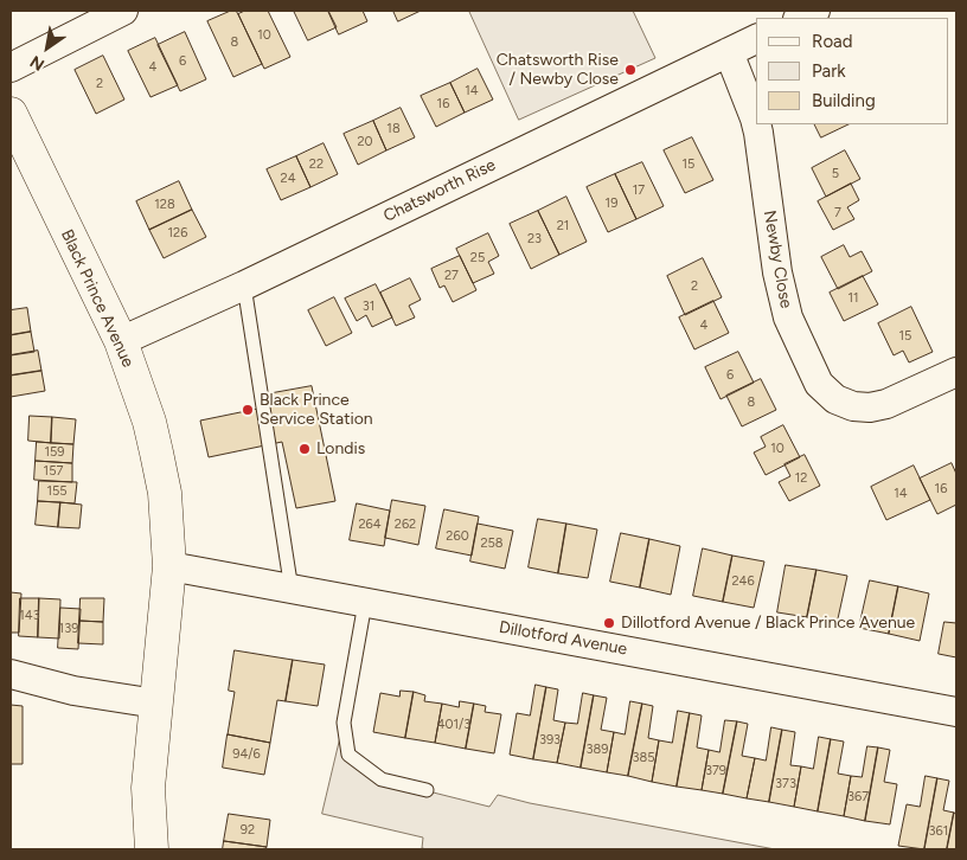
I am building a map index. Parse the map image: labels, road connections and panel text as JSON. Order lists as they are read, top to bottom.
{
  "streets": {
    "street": [
      "Chatsworth Rise",
      "Newby Close",
      "Black Prince Avenue",
      "Dillotford Avenue"
    ]
  },
  "crossings": [
    ["Chatsworth Rise", "Newby Close"],
    ["Chatsworth Rise", "Black Prince Avenue"],
    ["Black Prince Avenue", "Dillotford Avenue"]
  ],
  "places": [
    "Chatsworth Rise / Newby Close",
    "Black Prince Service Station",
    "Londis",
    "Dillotford Avenue / Black Prince Avenue"
  ],
  "house_numbers": [
    "10",
    "8",
    "6",
    "4",
    "2",
    "14",
    "16",
    "18",
    "20",
    "22",
    "15",
    "5",
    "24",
    "17",
    "19",
    "128",
    "7",
    "21",
    "126",
    "23",
    "25",
    "27",
    "2",
    "11",
    "31",
    "4",
    "15",
    "6",
    "8",
    "10",
    "159",
    "157",
    "12",
    "16",
    "155",
    "14",
    "264",
    "262",
    "260",
    "258",
    "246",
    "143",
    "139",
    "401/3",
    "393",
    "389",
    "94/6",
    "385",
    "379",
    "373",
    "367",
    "92",
    "361"
  ],
  "legend": ["Road", "Park", "Building"],
  "north": "bottom left"
}
